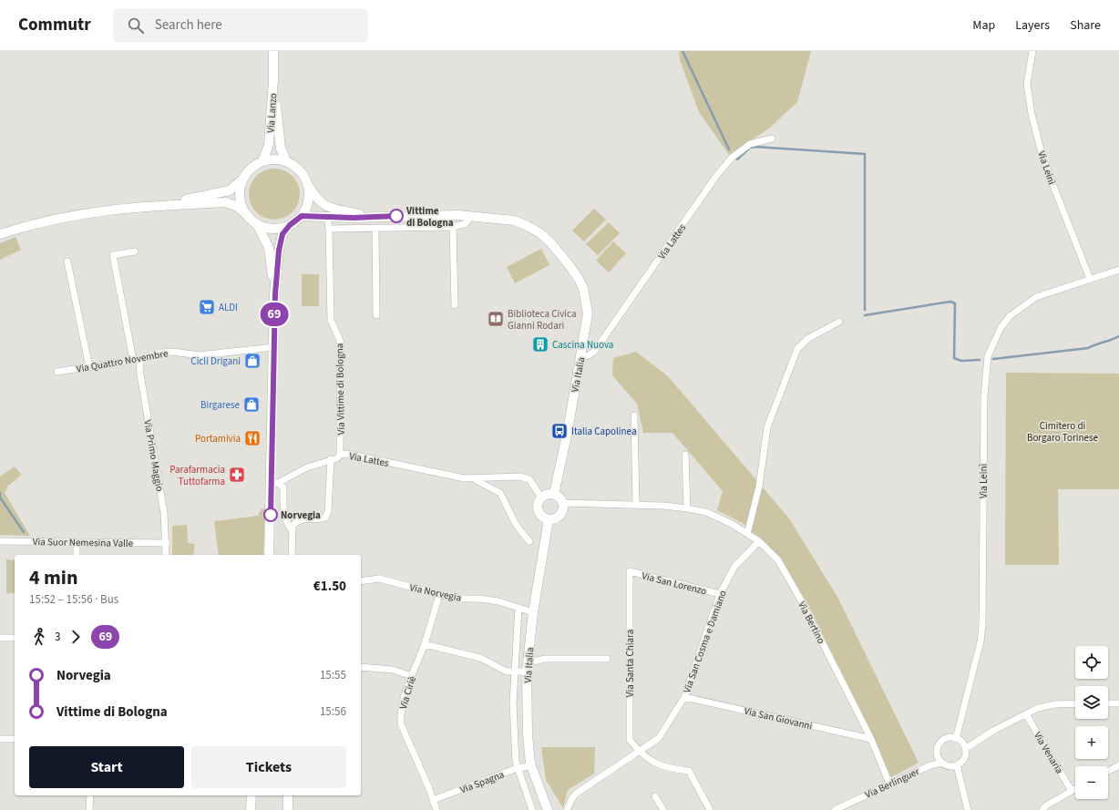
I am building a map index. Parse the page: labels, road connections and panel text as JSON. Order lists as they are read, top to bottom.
{
  "streets": {
    "street": [
      "Via Lanzo",
      "Via Leinì",
      "Via Lattes",
      "Via Quattro Novembre",
      "Via Italia",
      "Via Vittime di Bologna",
      "Via Primo Maggio",
      "Via Suor Nemesina Valle",
      "Via San Lorenzo",
      "Via Norvegia",
      "Via Bertino",
      "Via San Cosma e Damiano",
      "Via Santa Chiara",
      "Via Ciriè",
      "Via San Giovanni",
      "Via Venaria",
      "Via Spagna",
      "Via Berlinguer"
    ]
  },
  "crossings": [
    ["Via Lanzo", "Via Italia"],
    ["Via Leinì", "Via Berlinguer"],
    ["Via Lattes", "Via Italia"],
    ["Via Lattes", "Via Vittime di Bologna"],
    ["Via Lattes", "Via Bertino"],
    ["Via Quattro Novembre", "Via Primo Maggio"],
    ["Via Italia", "Via Vittime di Bologna"],
    ["Via Italia", "Via Norvegia"],
    ["Via Italia", "Via Bertino"],
    ["Via Italia", "Via Spagna"],
    ["Via Primo Maggio", "Via Suor Nemesina Valle"],
    ["Via San Lorenzo", "Via San Cosma e Damiano"],
    ["Via San Lorenzo", "Via Santa Chiara"],
    ["Via Norvegia", "Via Ciriè"],
    ["Via Bertino", "Via San Cosma e Damiano"],
    ["Via Bertino", "Via San Giovanni"],
    ["Via Bertino", "Via Berlinguer"],
    ["Via San Cosma e Damiano", "Via Santa Chiara"],
    ["Via San Cosma e Damiano", "Via San Giovanni"],
    ["Via Ciriè", "Via Spagna"]
  ],
  "parks": ["Cimitero di Borgaro Torinese"],
  "places": {
    "other": ["Vittime di Bologna", "Norvegia"],
    "supermarket": ["ALDI"],
    "library": ["Biblioteca Civica Gianni Rodari"],
    "building": ["Cascina Nuova"],
    "shop": ["Cicli Drigani", "Birgarese"],
    "bus stop": ["Italia Capolinea"],
    "restaurant": ["Portamivia"],
    "pharmacy": ["Parafarmacia Tuttofarma"]
  },
  "lines": ["bus line 69"],
  "page": {
    "header": "Commutr",
    "search": "Search here",
    "nav": ["Map", "Layers", "Share"],
    "on_map": "69",
    "heading": ["4 min", "15:52 – 15:56 · Bus", "€1.50"],
    "legs": ["3", "69"],
    "map_buttons": ["+", "−"],
    "list": [
      {
        "name": "Norvegia",
        "value": "15:55"
      },
      {
        "name": "Vittime di Bologna",
        "value": "15:56"
      }
    ],
    "buttons": ["Start", "Tickets"]
  }
}
